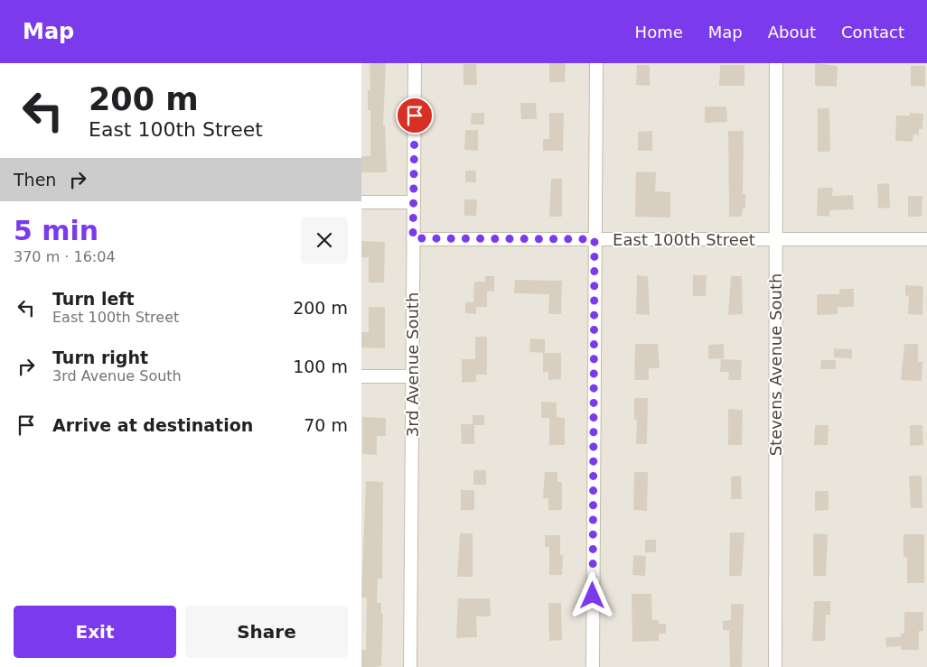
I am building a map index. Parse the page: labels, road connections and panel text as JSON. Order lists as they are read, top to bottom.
{
  "streets": {
    "street": ["East 100th Street", "3rd Avenue South", "Stevens Avenue South"]
  },
  "crossings": [
    ["East 100th Street", "3rd Avenue South"],
    ["East 100th Street", "Stevens Avenue South"]
  ],
  "page": {
    "header": "Map",
    "nav": [
      "Home",
      "Map",
      "About",
      "Contact"
    ],
    "turn": ["200 m", "East 100th Street"],
    "then": "Then",
    "heading": ["5 min", "370 m · 16:04"],
    "list": [
      {
        "name": "Turn left",
        "note": "East 100th Street",
        "value": "200 m"
      },
      {
        "name": "Turn right",
        "note": "3rd Avenue South",
        "value": "100 m"
      },
      {
        "name": "Arrive at destination",
        "value": "70 m"
      }
    ],
    "buttons": ["Exit", "Share"]
  }
}
